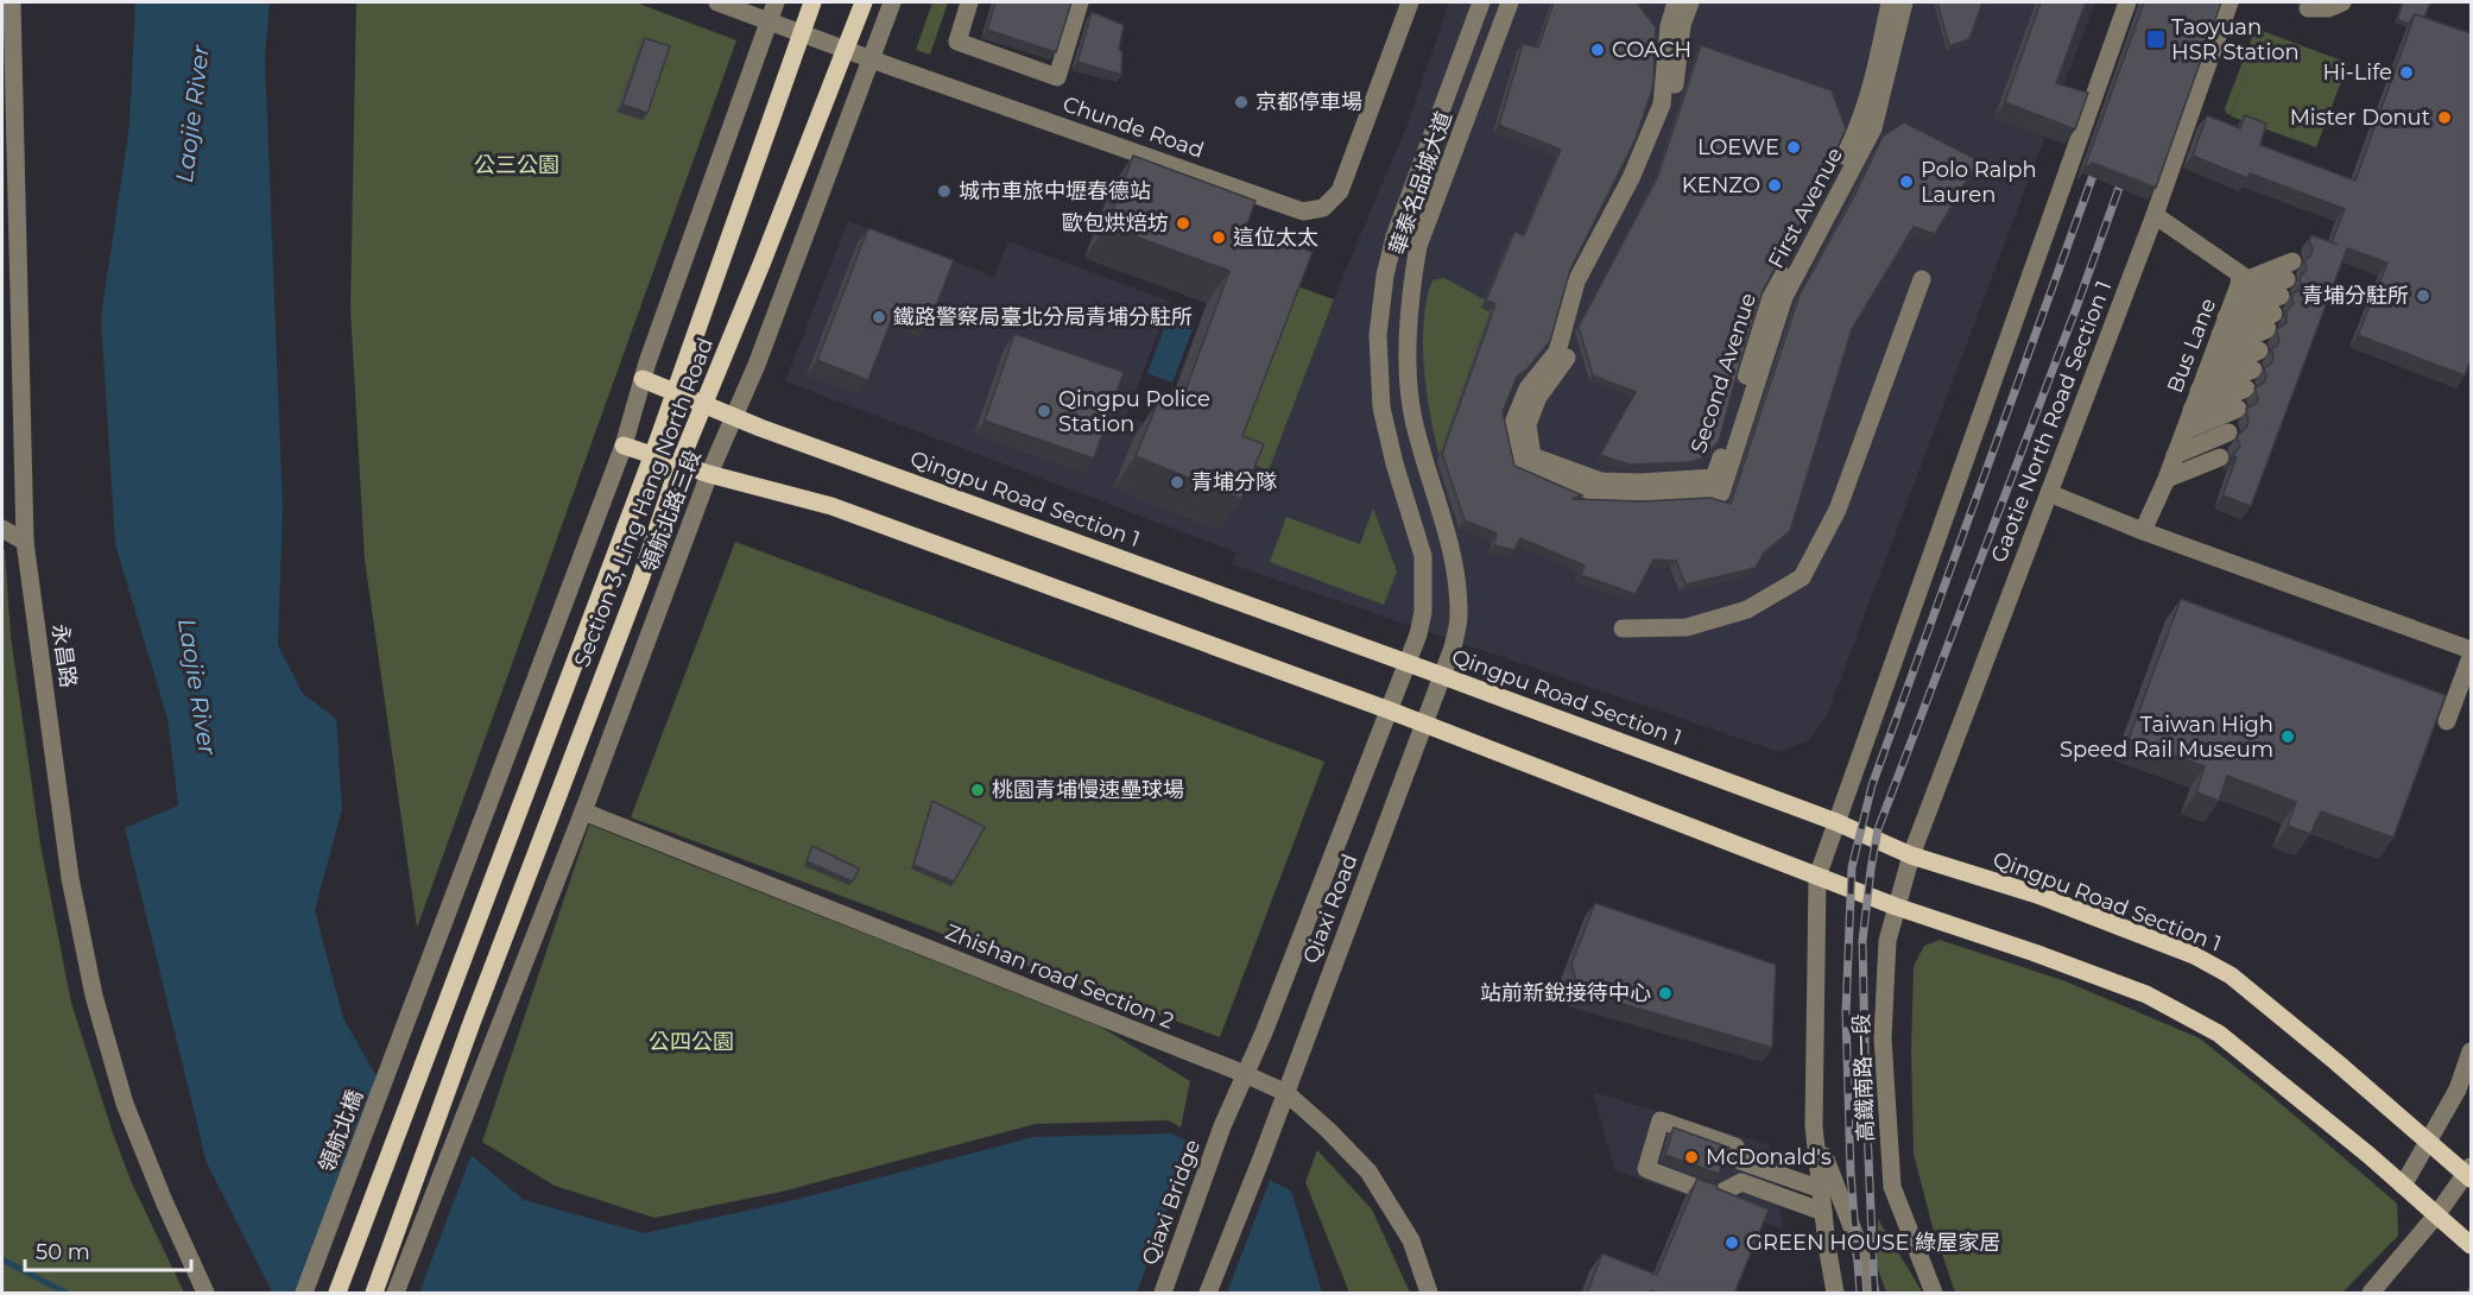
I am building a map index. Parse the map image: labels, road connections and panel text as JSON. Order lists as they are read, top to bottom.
{
  "streets": {
    "main road": ["Qingpu Road Section 1", "Section 3, Ling Hang North Road"],
    "street": [
      "Chunde Road",
      "華泰名品城大道",
      "First Avenue",
      "Bus Lane",
      "Second Avenue",
      "Gaotie North Road Section 1",
      "領航北路三段",
      "永昌路",
      "Qiaxi Road",
      "Zhishan road Section 2",
      "高鐵南路一段",
      "領航北橋",
      "Qiaxi Bridge"
    ]
  },
  "crossings": [
    ["Chunde Road", "Section 3, Ling Hang North Road"],
    ["Chunde Road", "領航北路三段"],
    ["華泰名品城大道", "Qingpu Road Section 1"],
    ["華泰名品城大道", "Qiaxi Road"],
    ["First Avenue", "Second Avenue"],
    ["Bus Lane", "Gaotie North Road Section 1"],
    ["Gaotie North Road Section 1", "Qingpu Road Section 1"],
    ["Gaotie North Road Section 1", "高鐵南路一段"],
    ["Qingpu Road Section 1", "Section 3, Ling Hang North Road"],
    ["Qingpu Road Section 1", "領航北路三段"],
    ["Qingpu Road Section 1", "Qiaxi Road"],
    ["Qingpu Road Section 1", "高鐵南路一段"],
    ["領航北路三段", "Zhishan road Section 2"],
    ["Qiaxi Road", "Zhishan road Section 2"],
    ["Qiaxi Road", "Qiaxi Bridge"]
  ],
  "water": ["Laojie River"],
  "parks": ["公三公園", "公四公園"],
  "places": {
    "transit": ["Taoyuan HSR Station"],
    "other": [
      "COACH",
      "Hi-Life",
      "京都停車場",
      "Mister Donut",
      "LOEWE",
      "Polo Ralph Lauren",
      "KENZO",
      "城市車旅中壢春德站",
      "歐包烘焙坊",
      "這位太太",
      "青埔分駐所",
      "鐵路警察局臺北分局青埔分駐所",
      "Qingpu Police Station",
      "青埔分隊",
      "Taiwan High Speed Rail Museum",
      "桃園青埔慢速壘球場",
      "站前新銳接待中心",
      "McDonald's",
      "GREEN HOUSE 綠屋家居"
    ]
  },
  "scale_bar": "50 m"
}
